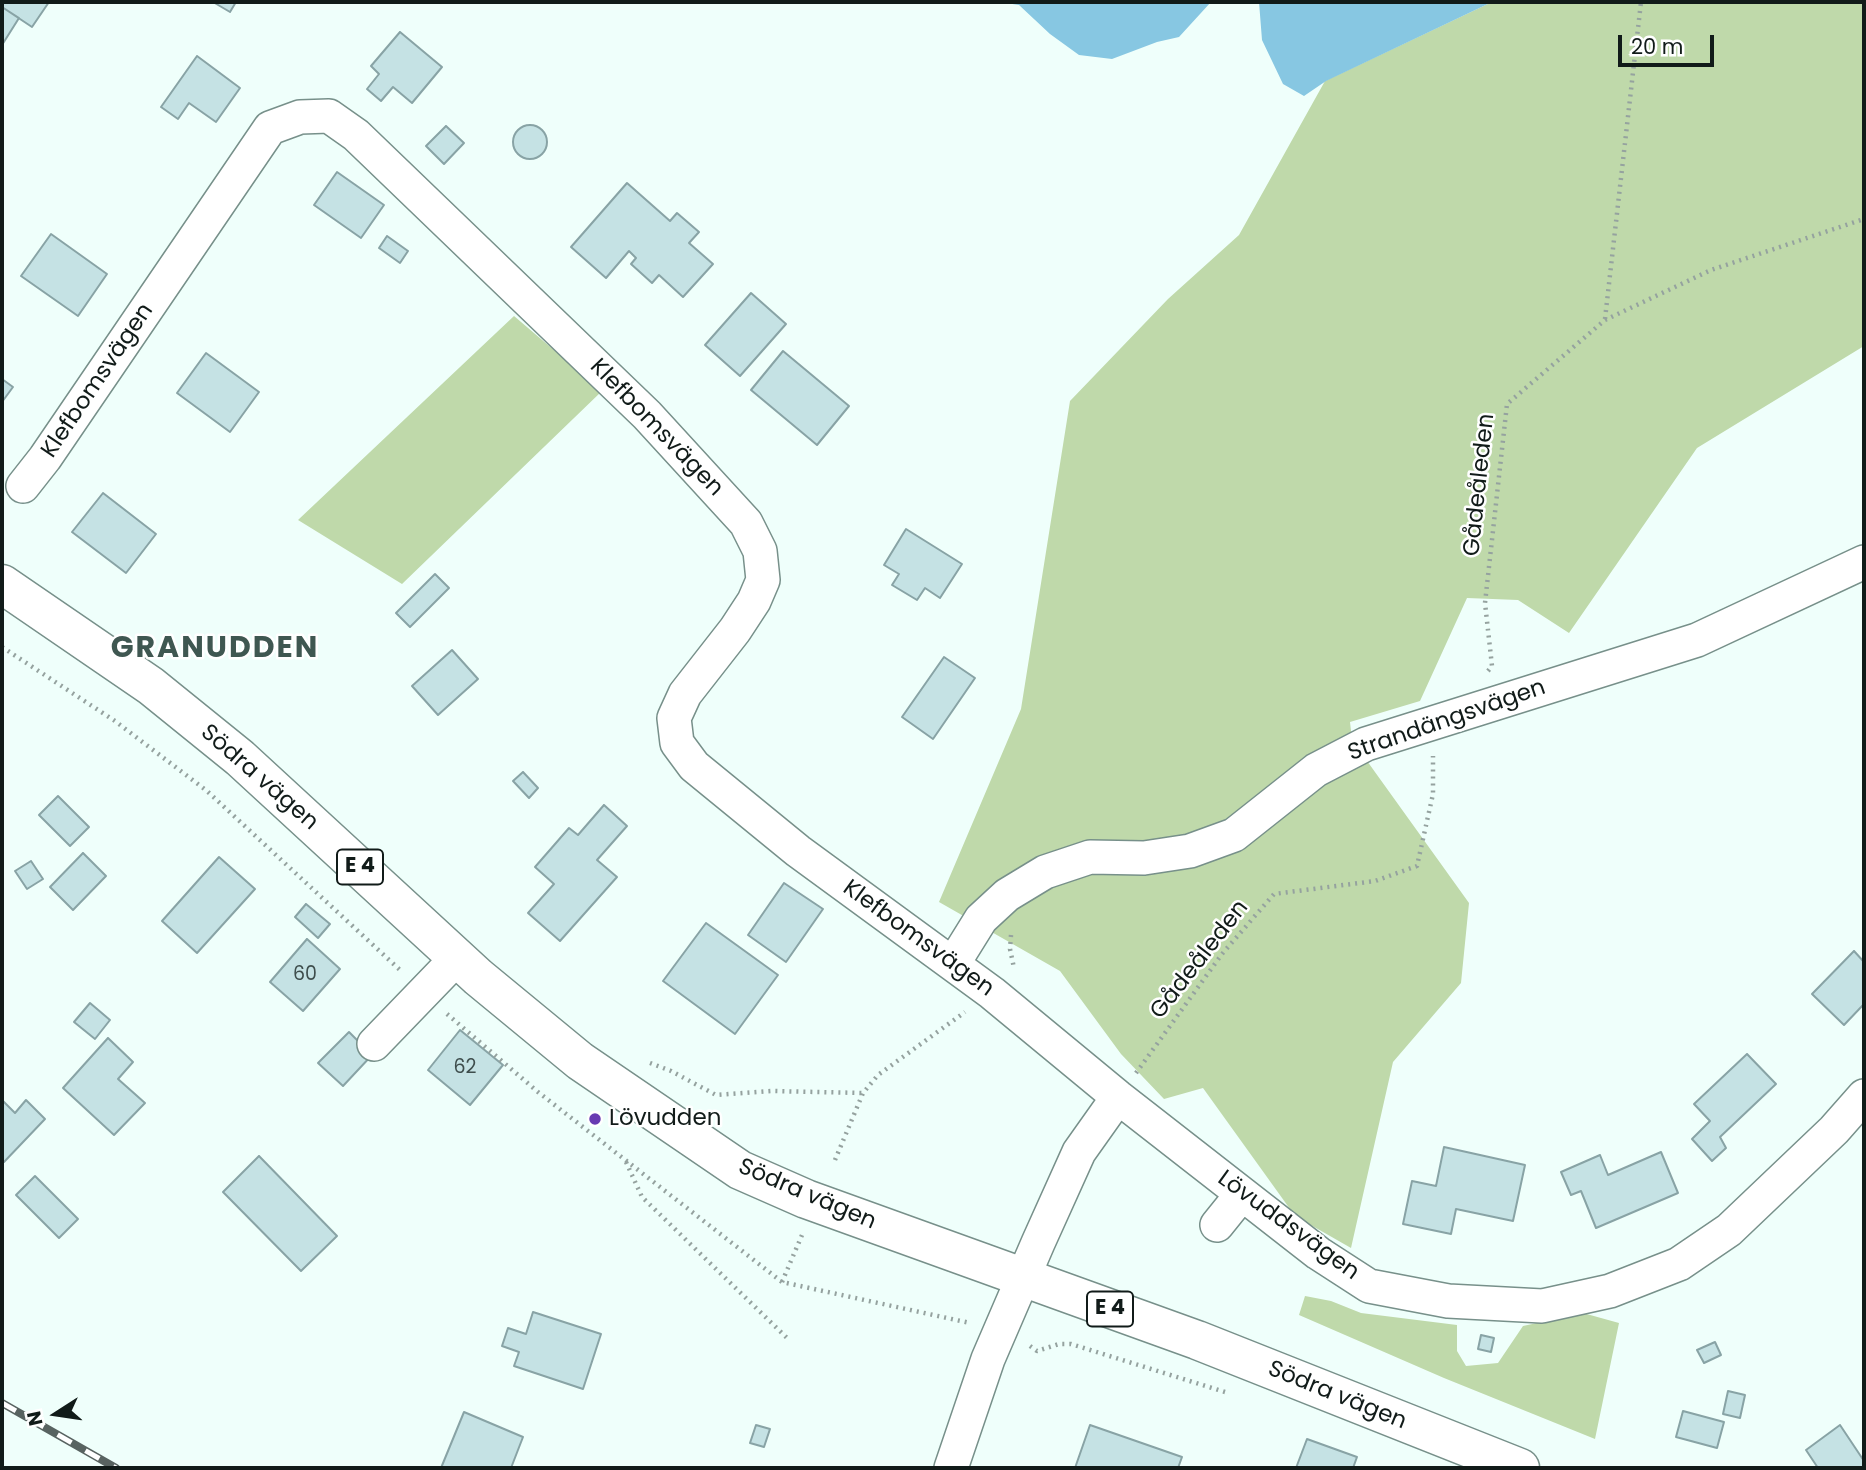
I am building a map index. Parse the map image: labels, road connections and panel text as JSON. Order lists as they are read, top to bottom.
{
  "streets": {
    "highway": ["Södra vägen", "E 4"],
    "street": ["Klefbomsvägen", "Strandängsvägen", "Lövuddsvägen"],
    "path": ["Gådeåleden"]
  },
  "crossings": [
    ["Klefbomsvägen", "Gådeåleden"],
    ["Klefbomsvägen", "Strandängsvägen"],
    ["Klefbomsvägen", "Lövuddsvägen"],
    ["Gådeåleden", "Strandängsvägen"],
    ["Gådeåleden", "Lövuddsvägen"]
  ],
  "districts": ["GRANUDDEN"],
  "places": ["Lövudden"],
  "house_numbers": ["60", "62"],
  "scale_bar": "20 m",
  "north": "left"
}
